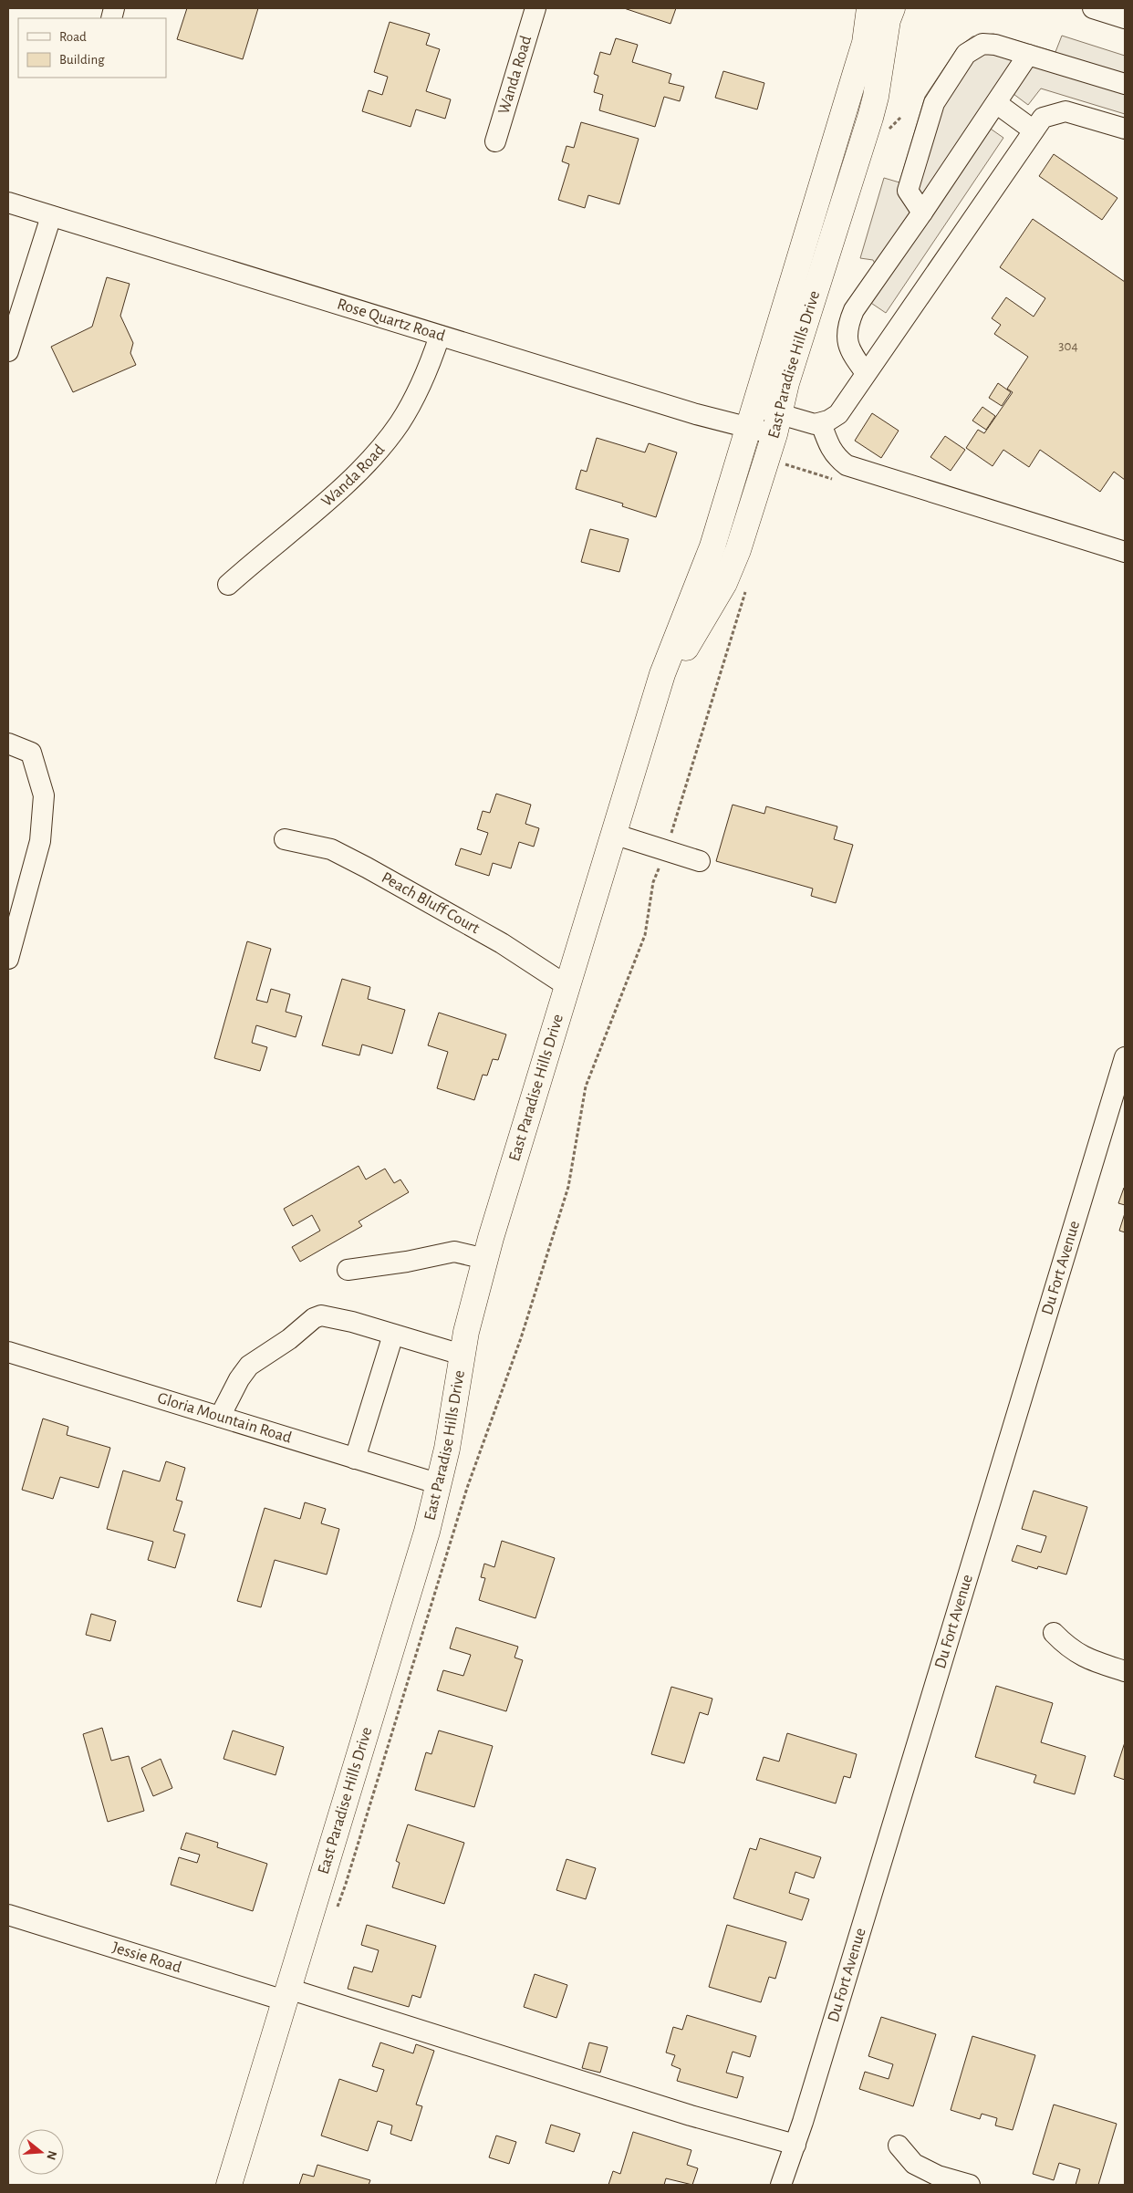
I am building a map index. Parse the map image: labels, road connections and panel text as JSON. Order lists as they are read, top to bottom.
{
  "streets": {
    "main road": ["East Paradise Hills Drive"],
    "street": [
      "Wanda Road",
      "Rose Quartz Road",
      "Peach Bluff Court",
      "Du Fort Avenue",
      "Gloria Mountain Road",
      "Jessie Road"
    ]
  },
  "crossings": [
    ["Wanda Road", "Rose Quartz Road"],
    ["Rose Quartz Road", "East Paradise Hills Drive"],
    ["East Paradise Hills Drive", "Peach Bluff Court"],
    ["East Paradise Hills Drive", "Gloria Mountain Road"],
    ["East Paradise Hills Drive", "Jessie Road"],
    ["Du Fort Avenue", "Jessie Road"]
  ],
  "house_numbers": ["304"],
  "legend": ["Road", "Building"],
  "north": "right"
}
